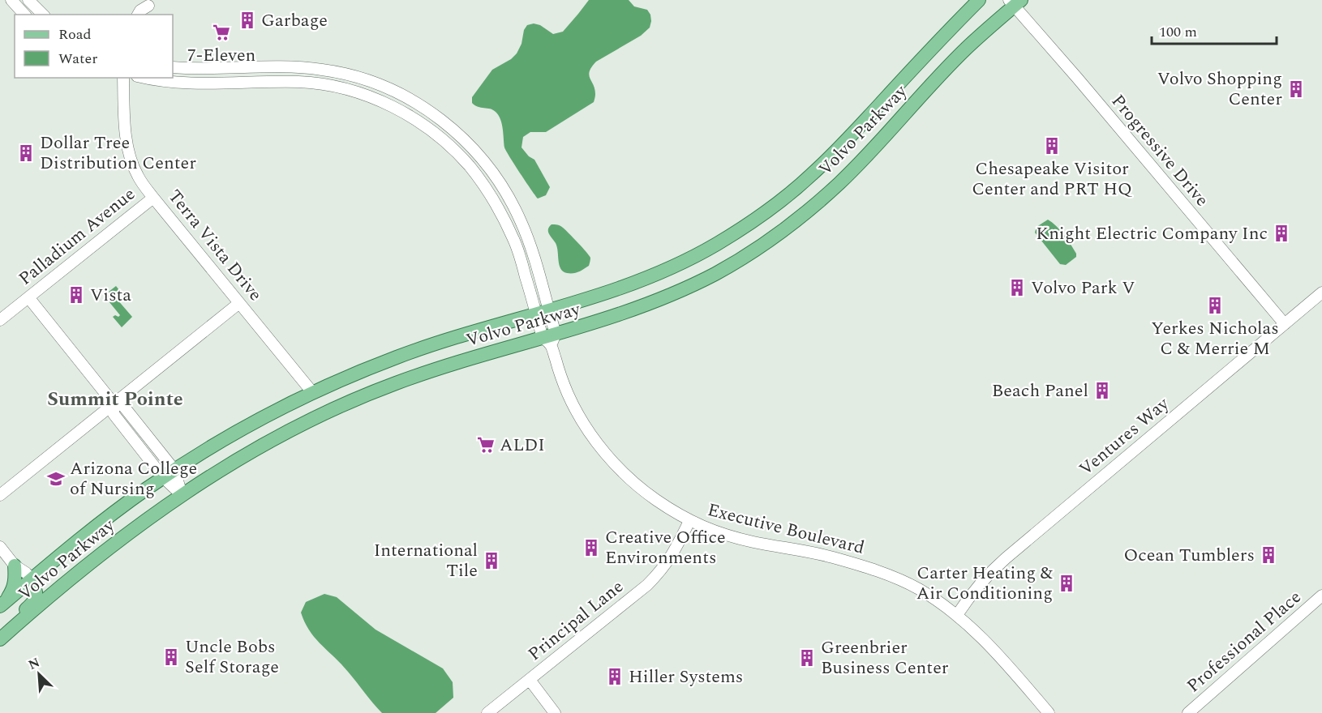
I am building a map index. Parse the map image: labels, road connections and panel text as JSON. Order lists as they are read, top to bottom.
{
  "streets": {
    "main road": ["Volvo Parkway"],
    "street": [
      "Progressive Drive",
      "Palladium Avenue",
      "Terra Vista Drive",
      "Ventures Way",
      "Executive Boulevard",
      "Principal Lane",
      "Professional Place"
    ]
  },
  "crossings": [
    ["Volvo Parkway", "Progressive Drive"],
    ["Volvo Parkway", "Terra Vista Drive"],
    ["Volvo Parkway", "Executive Boulevard"],
    ["Progressive Drive", "Ventures Way"],
    ["Palladium Avenue", "Terra Vista Drive"],
    ["Ventures Way", "Executive Boulevard"],
    ["Executive Boulevard", "Principal Lane"]
  ],
  "districts": ["Summit Pointe"],
  "places": {
    "building": [
      "Garbage",
      "Volvo Shopping Center",
      "Chesapeake Visitor Center and PRT HQ",
      "Dollar Tree Distribution Center",
      "Knight Electric Company Inc",
      "Volvo Park V",
      "Vista",
      "Yerkes Nicholas C & Merrie M",
      "Beach Panel",
      "Creative Office Environments",
      "Ocean Tumblers",
      "International Tile",
      "Carter Heating & Air Conditioning",
      "Uncle Bobs Self Storage",
      "Greenbrier Business Center",
      "Hiller Systems"
    ],
    "supermarket": ["7-Eleven", "ALDI"],
    "school or university": ["Arizona College of Nursing"]
  },
  "legend": ["Road", "Water"],
  "scale_bar": "100 m",
  "north": "top left"
}
